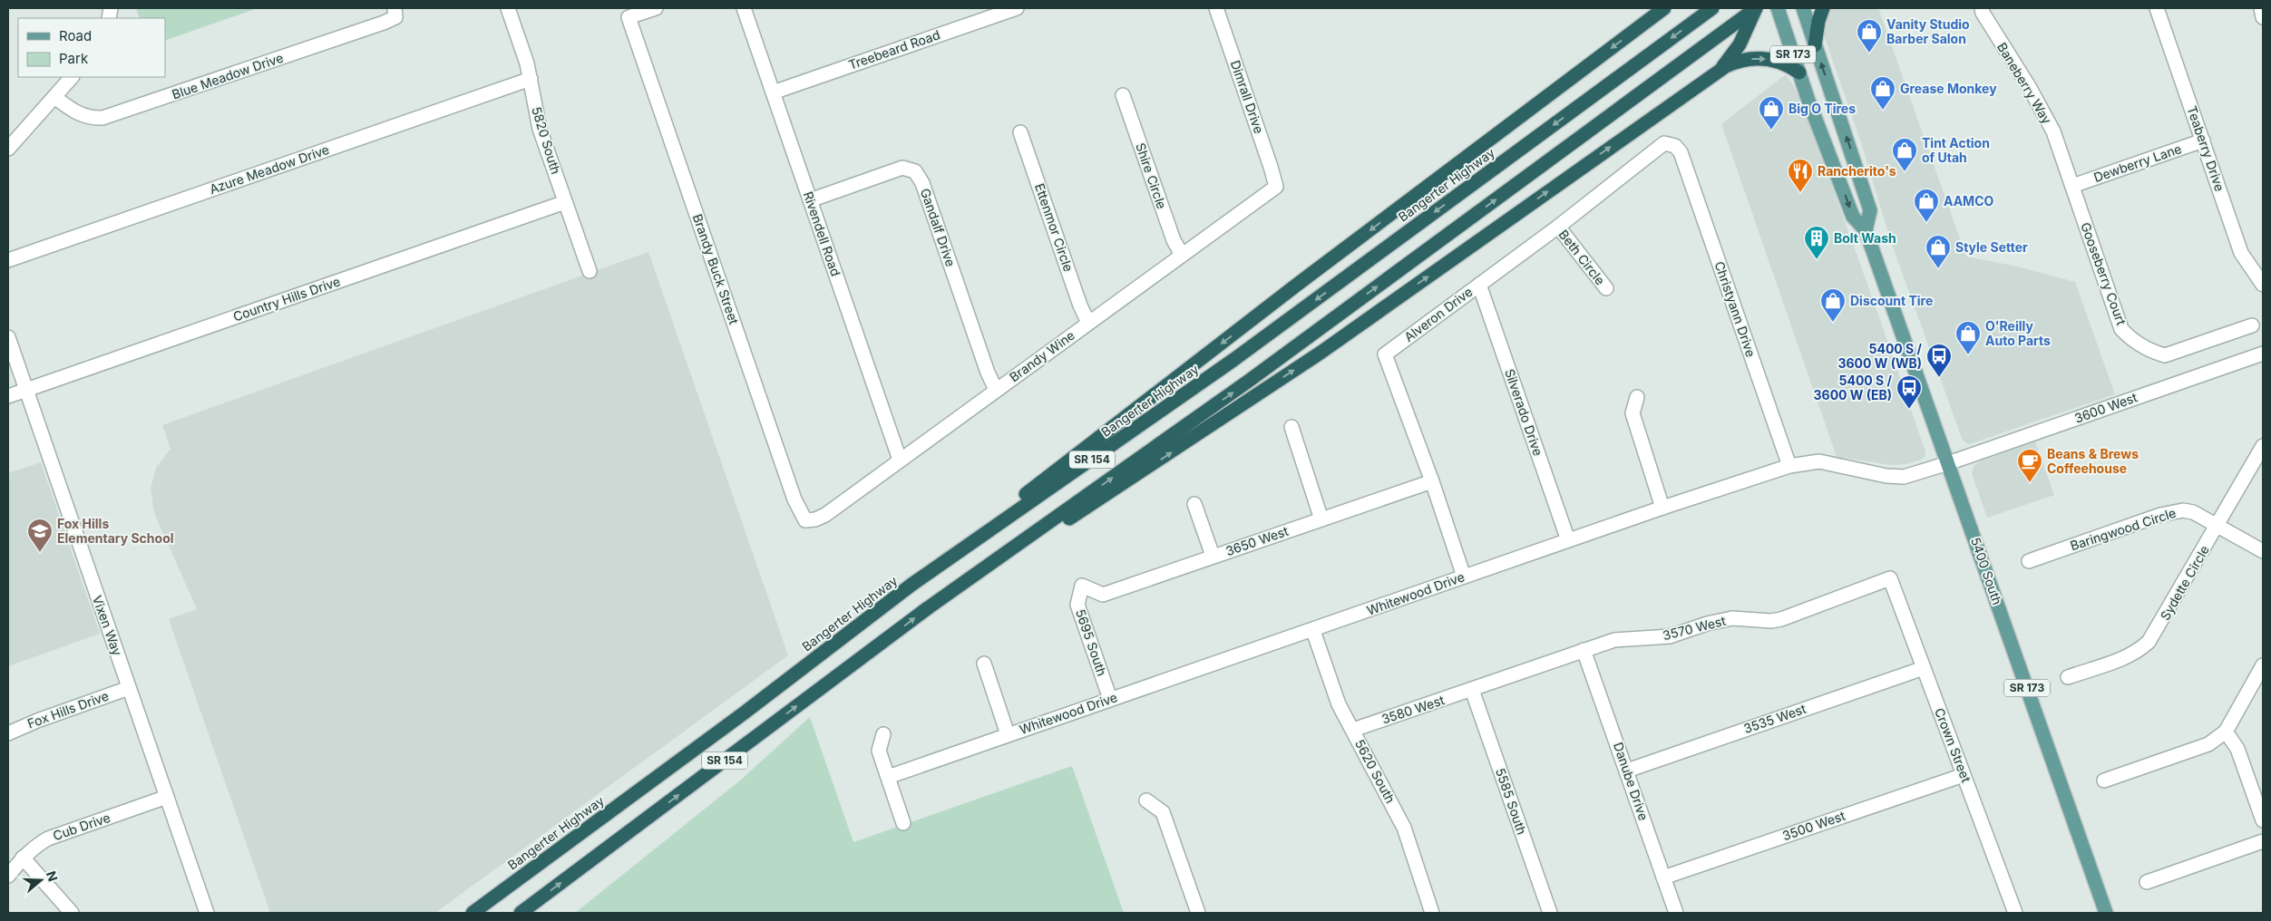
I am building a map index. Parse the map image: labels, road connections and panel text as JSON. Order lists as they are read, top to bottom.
{
  "streets": {
    "highway": ["Bangerter Highway", "SR 154"],
    "main road": ["SR 173", "5400 South"],
    "street": [
      "Treebeard Road",
      "Blue Meadow Drive",
      "Baneberry Way",
      "Dimrall Drive",
      "5820 South",
      "Teaberry Drive",
      "Dewberry Lane",
      "Azure Meadow Drive",
      "Shire Circle",
      "Gandalf Drive",
      "Ettenmor Circle",
      "Rivendell Road",
      "Beth Circle",
      "Brandy Buck Street",
      "Gooseberry Court",
      "Country Hills Drive",
      "Christyann Drive",
      "Alveron Drive",
      "Brandy Wine",
      "3600 West",
      "Silverado Drive",
      "Baringwood Circle",
      "3650 West",
      "Sydette Circle",
      "Whitewood Drive",
      "Vixen Way",
      "3570 West",
      "5695 South",
      "Fox Hills Drive",
      "3580 West",
      "3535 West",
      "Crown Street",
      "5620 South",
      "Danube Drive",
      "5585 South",
      "3500 West",
      "Cub Drive"
    ]
  },
  "crossings": [
    ["Treebeard Road", "Rivendell Road"],
    ["Baneberry Way", "Dewberry Lane"],
    ["Baneberry Way", "Gooseberry Court"],
    ["Dimrall Drive", "Brandy Wine"],
    ["5820 South", "Azure Meadow Drive"],
    ["5820 South", "Country Hills Drive"],
    ["Teaberry Drive", "Dewberry Lane"],
    ["Dewberry Lane", "Gooseberry Court"],
    ["Shire Circle", "Brandy Wine"],
    ["Gandalf Drive", "Rivendell Road"],
    ["Gandalf Drive", "Brandy Wine"],
    ["Ettenmor Circle", "Brandy Wine"],
    ["Rivendell Road", "Brandy Wine"],
    ["Beth Circle", "Alveron Drive"],
    ["Brandy Buck Street", "Brandy Wine"],
    ["Country Hills Drive", "Vixen Way"],
    ["Christyann Drive", "Alveron Drive"],
    ["Christyann Drive", "Whitewood Drive"],
    ["Alveron Drive", "Silverado Drive"],
    ["Alveron Drive", "3650 West"],
    ["Alveron Drive", "Whitewood Drive"],
    ["3600 West", "5400 South"],
    ["3600 West", "Whitewood Drive"],
    ["Silverado Drive", "Whitewood Drive"],
    ["Baringwood Circle", "Sydette Circle"],
    ["3650 West", "5695 South"],
    ["5400 South", "Whitewood Drive"],
    ["Whitewood Drive", "5695 South"],
    ["Whitewood Drive", "5620 South"],
    ["Vixen Way", "Fox Hills Drive"],
    ["Vixen Way", "Cub Drive"],
    ["3570 West", "3580 West"],
    ["3570 West", "Crown Street"],
    ["3570 West", "Danube Drive"],
    ["3570 West", "5585 South"],
    ["3580 West", "5620 South"],
    ["3580 West", "5585 South"],
    ["3535 West", "Crown Street"],
    ["3535 West", "Danube Drive"],
    ["Crown Street", "3500 West"],
    ["Danube Drive", "3500 West"]
  ],
  "places": {
    "shop": [
      "Vanity Studio Barber Salon",
      "Grease Monkey",
      "Big O Tires",
      "Tint Action of Utah",
      "AAMCO",
      "Style Setter",
      "Discount Tire",
      "O'Reilly Auto Parts"
    ],
    "restaurant": ["Rancherito's"],
    "building": ["Bolt Wash"],
    "bus stop": ["5400 S / 3600 W (WB)", "5400 S / 3600 W (EB)"],
    "cafe": ["Beans & Brews Coffeehouse"],
    "school or university": ["Fox Hills Elementary School"]
  },
  "legend": ["Road", "Park"],
  "north": "right"
}
